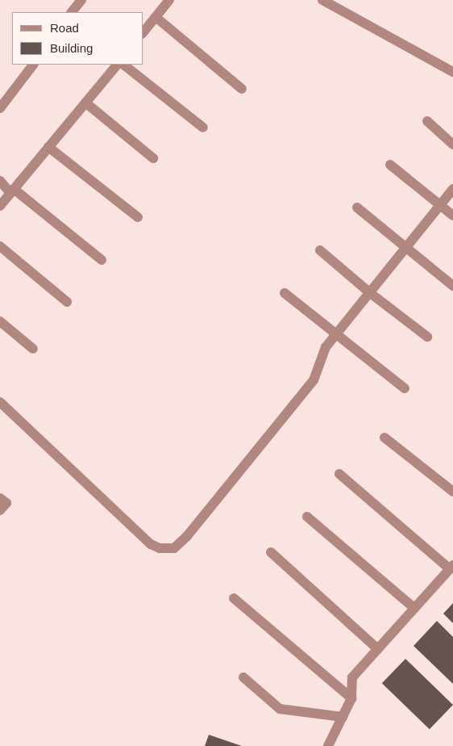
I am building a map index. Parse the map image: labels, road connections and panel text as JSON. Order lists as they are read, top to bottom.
{
  "legend": ["Road", "Building"]
}
